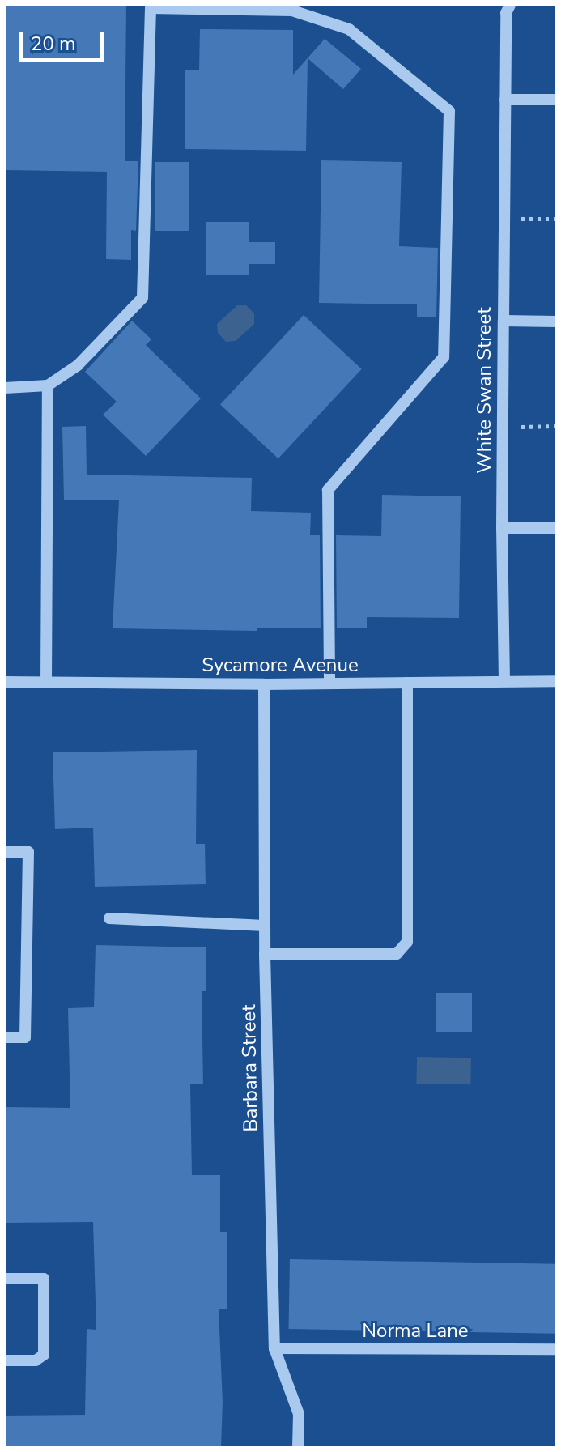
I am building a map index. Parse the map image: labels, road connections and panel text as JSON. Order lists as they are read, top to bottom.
{
  "streets": {
    "street": [
      "White Swan Street",
      "Sycamore Avenue",
      "Barbara Street",
      "Norma Lane"
    ]
  },
  "crossings": [
    ["White Swan Street", "Sycamore Avenue"],
    ["Sycamore Avenue", "Barbara Street"],
    ["Barbara Street", "Norma Lane"]
  ],
  "scale_bar": "20 m"
}
